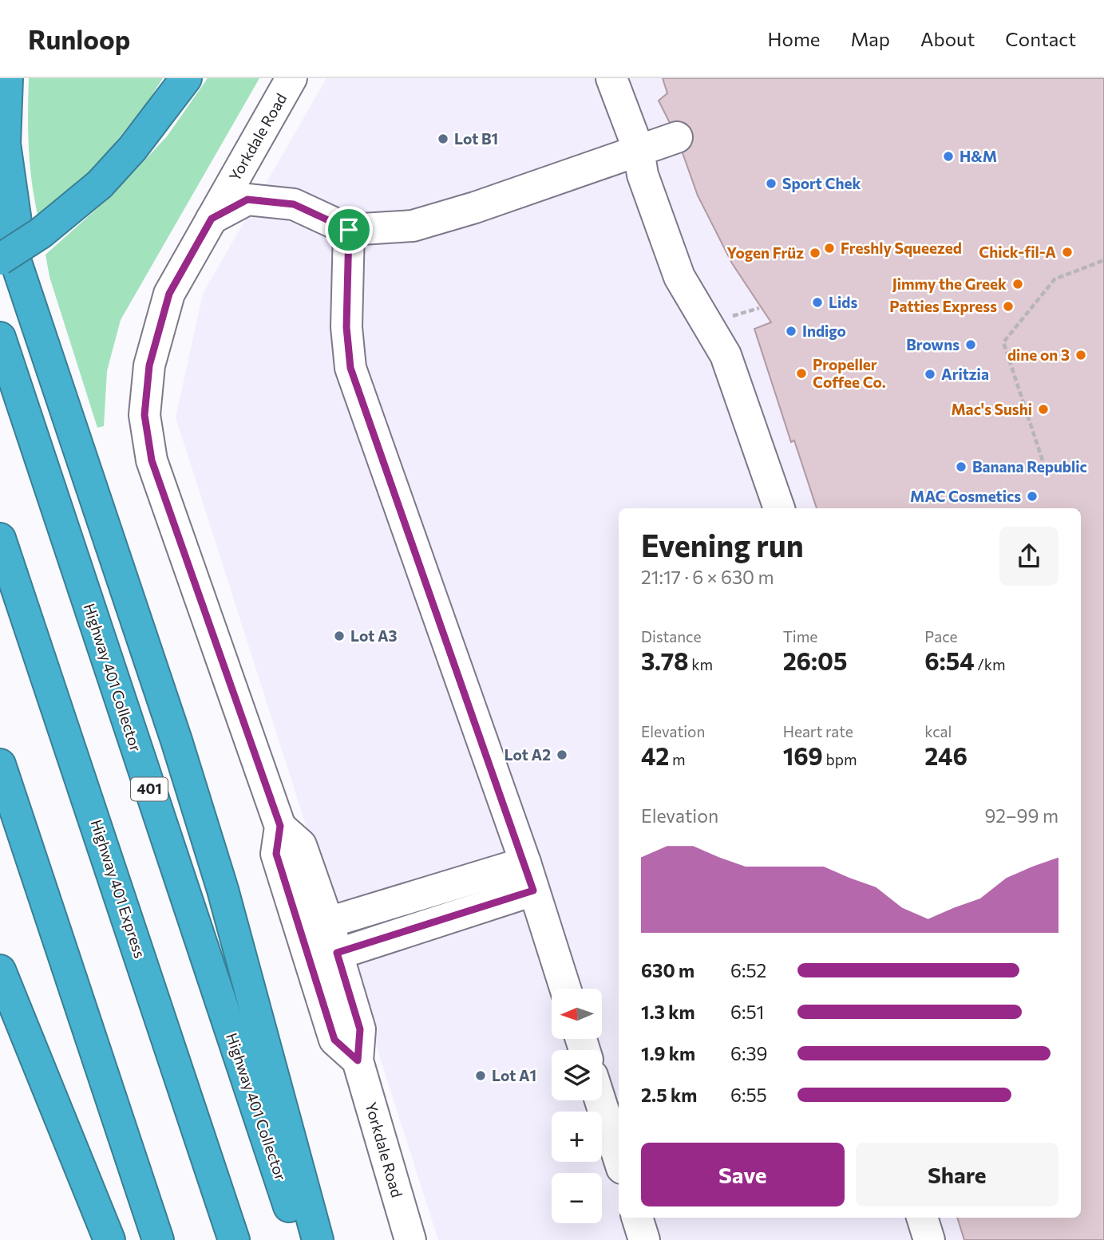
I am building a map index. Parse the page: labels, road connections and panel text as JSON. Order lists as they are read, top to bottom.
{
  "streets": {
    "highway": ["Highway 401 Collector", "401", "Highway 401 Express"],
    "street": ["Yorkdale Road"]
  },
  "places": [
    "Lot B1",
    "H&M",
    "Sport Chek",
    "Freshly Squeezed",
    "Chick-fil-A",
    "Yogen Früz",
    "Jimmy the Greek",
    "Lids",
    "Patties Express",
    "Indigo",
    "Browns",
    "dine on 3",
    "Propeller Coffee Co.",
    "Aritzia",
    "Mac's Sushi",
    "Banana Republic",
    "MAC Cosmetics",
    "Lot A3",
    "Lot A2",
    "Lot A1"
  ],
  "north": "left",
  "page": {
    "header": "Runloop",
    "nav": [
      "Home",
      "Map",
      "About",
      "Contact"
    ],
    "heading": ["Evening run", "21:17 · 6 × 630 m"],
    "stats": [
      ["Distance", "3.78 km"],
      ["Time", "26:05"],
      ["Pace", "6:54 /km"],
      ["Elevation", "42 m"],
      ["Heart rate", "169 bpm"],
      ["kcal", "246"]
    ],
    "chart": ["Elevation", "92–99 m"],
    "list": [
      {
        "name": "630 m",
        "note": "6:52"
      },
      {
        "name": "1.3 km",
        "note": "6:51"
      },
      {
        "name": "1.9 km",
        "note": "6:39"
      },
      {
        "name": "2.5 km",
        "note": "6:55"
      }
    ],
    "map_buttons": ["+", "−"],
    "buttons": ["Save", "Share"]
  }
}
